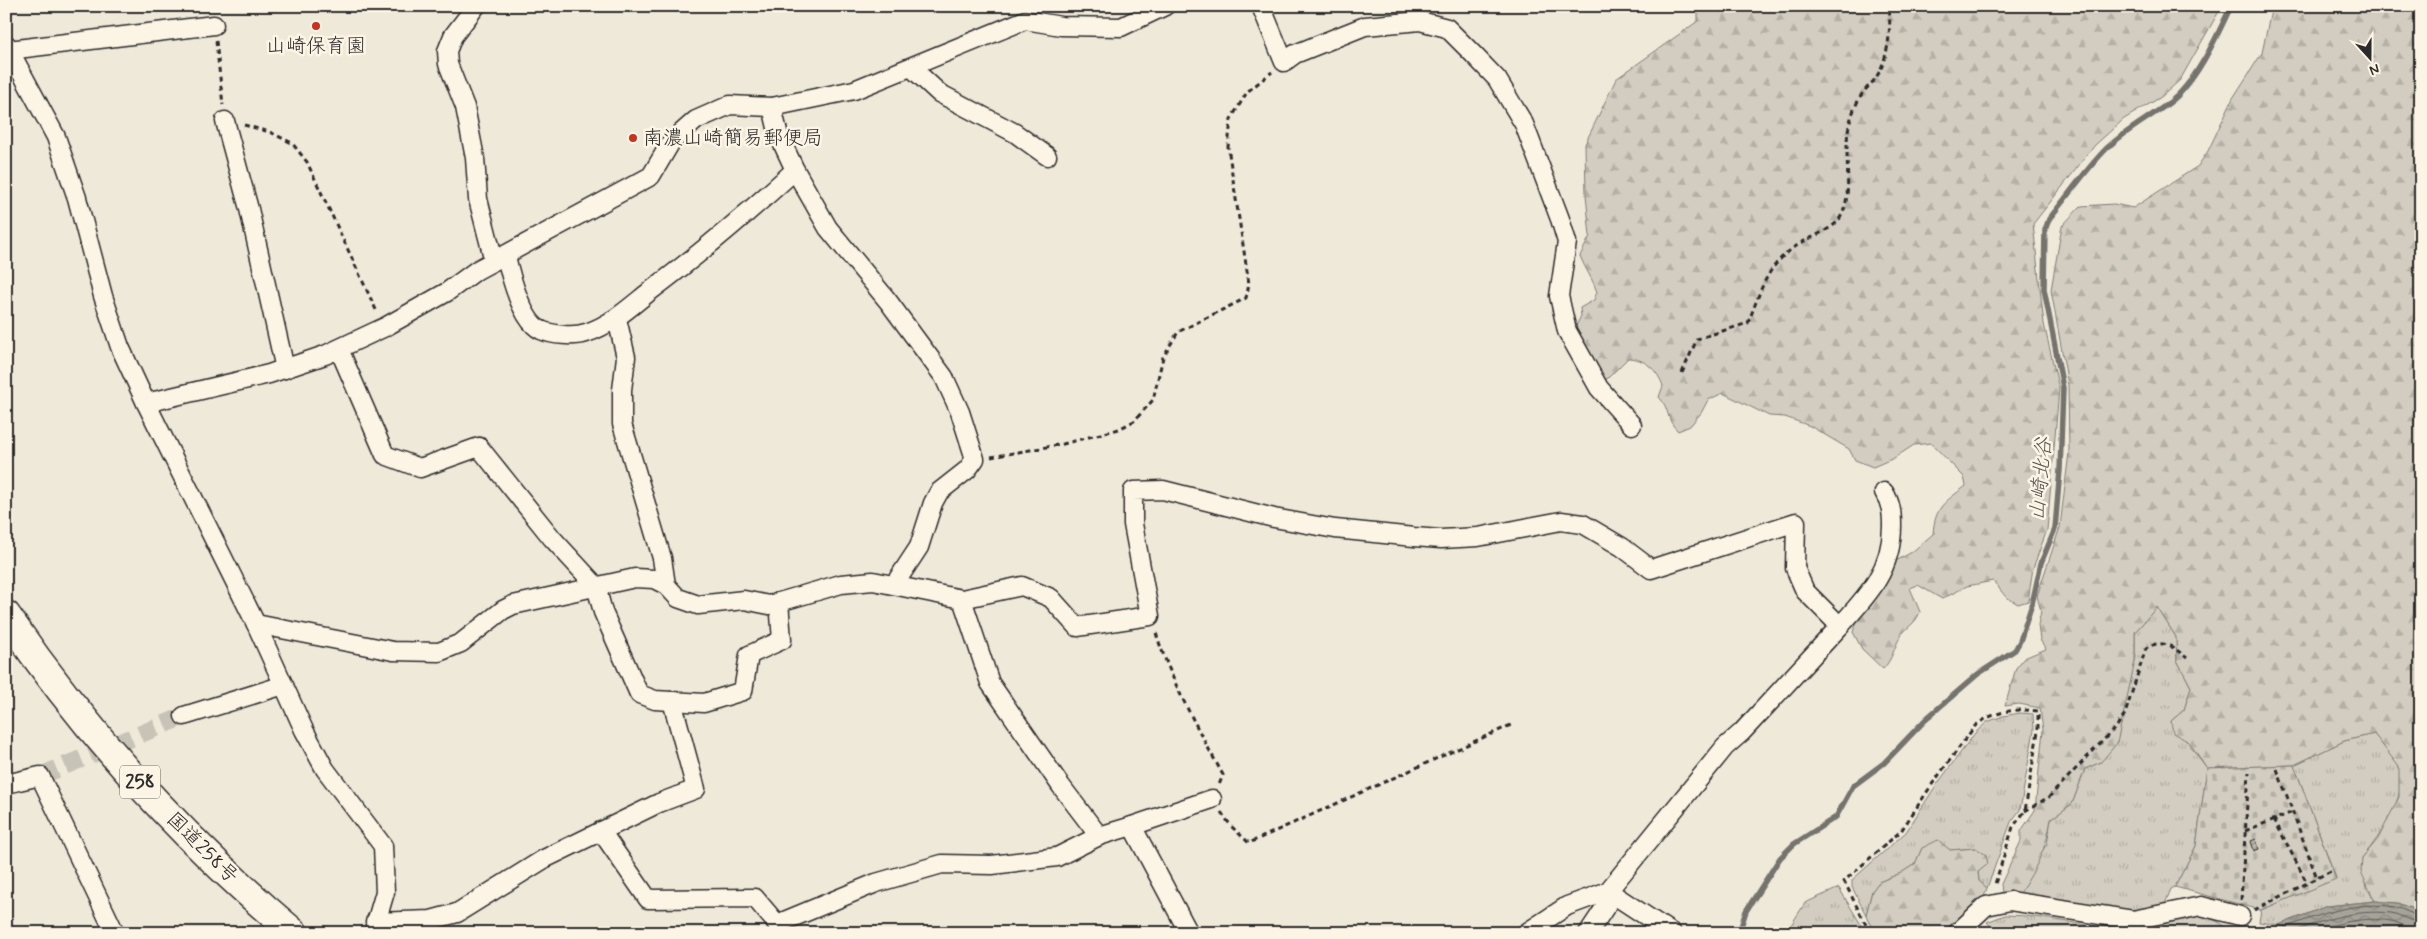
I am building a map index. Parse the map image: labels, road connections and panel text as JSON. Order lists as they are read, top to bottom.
{
  "streets": {
    "highway": ["258", "国道258号"]
  },
  "water": ["山崎北谷"],
  "places": ["山崎保育園", "南濃山崎簡易郵便局"],
  "north": "bottom"
}
